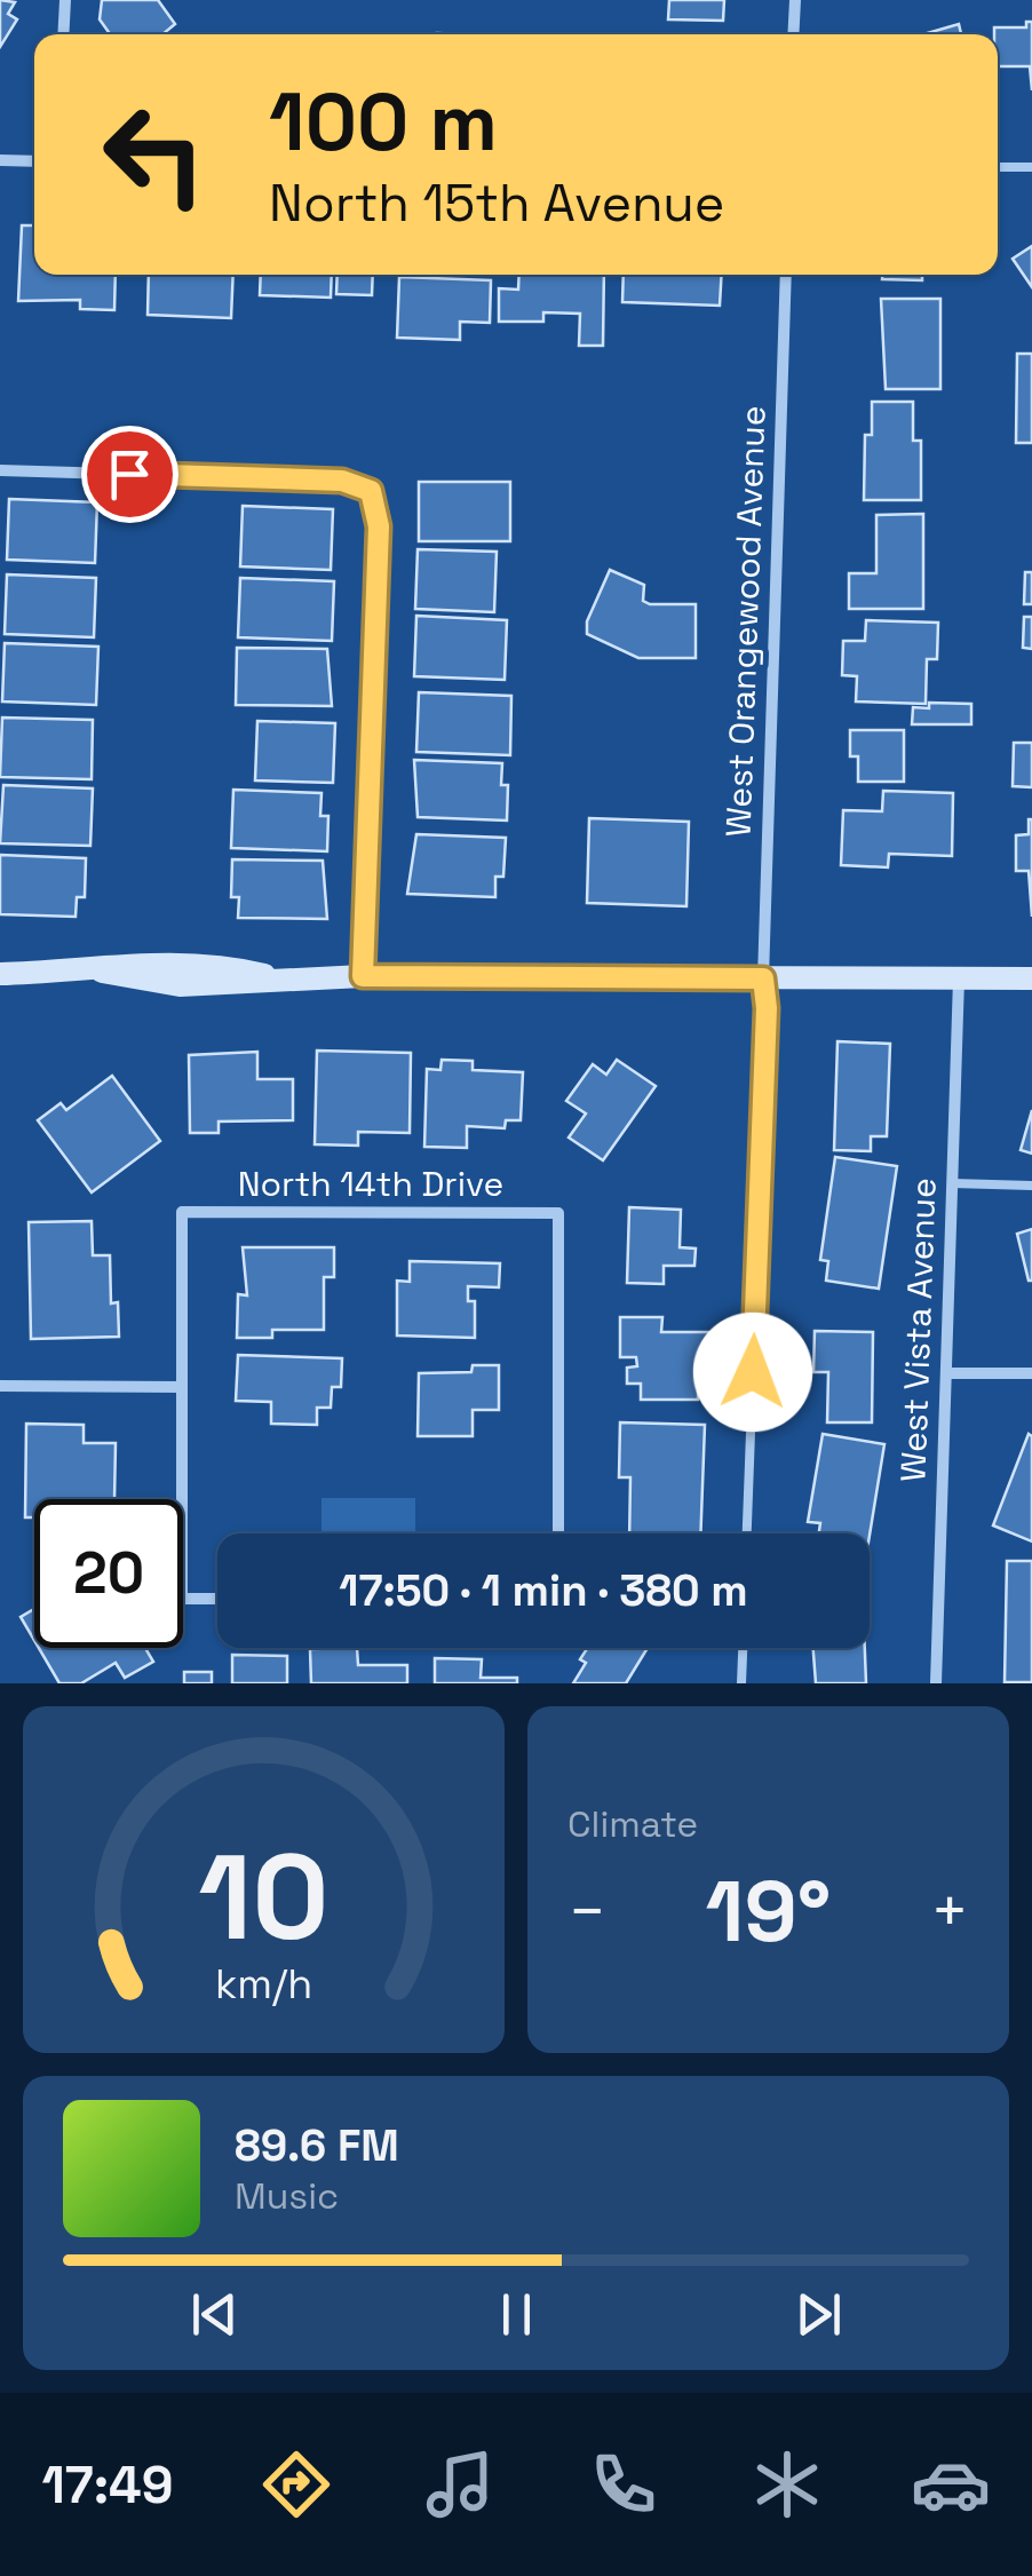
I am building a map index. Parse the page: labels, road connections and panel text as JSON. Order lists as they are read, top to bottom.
{
  "streets": {
    "street": ["West Orangewood Avenue", "North 14th Drive", "West Vista Avenue"]
  },
  "page": {
    "turn": ["100 m", "North 15th Avenue"],
    "limit": "20",
    "trip": "17:50 · 1 min · 380 m",
    "tile": "Climate",
    "heat": ["−", "19°", "+"],
    "song": ["89.6 FM", "Music"],
    "tabs": "17:49",
    "gauge": ["10", "km/h"]
  }
}
